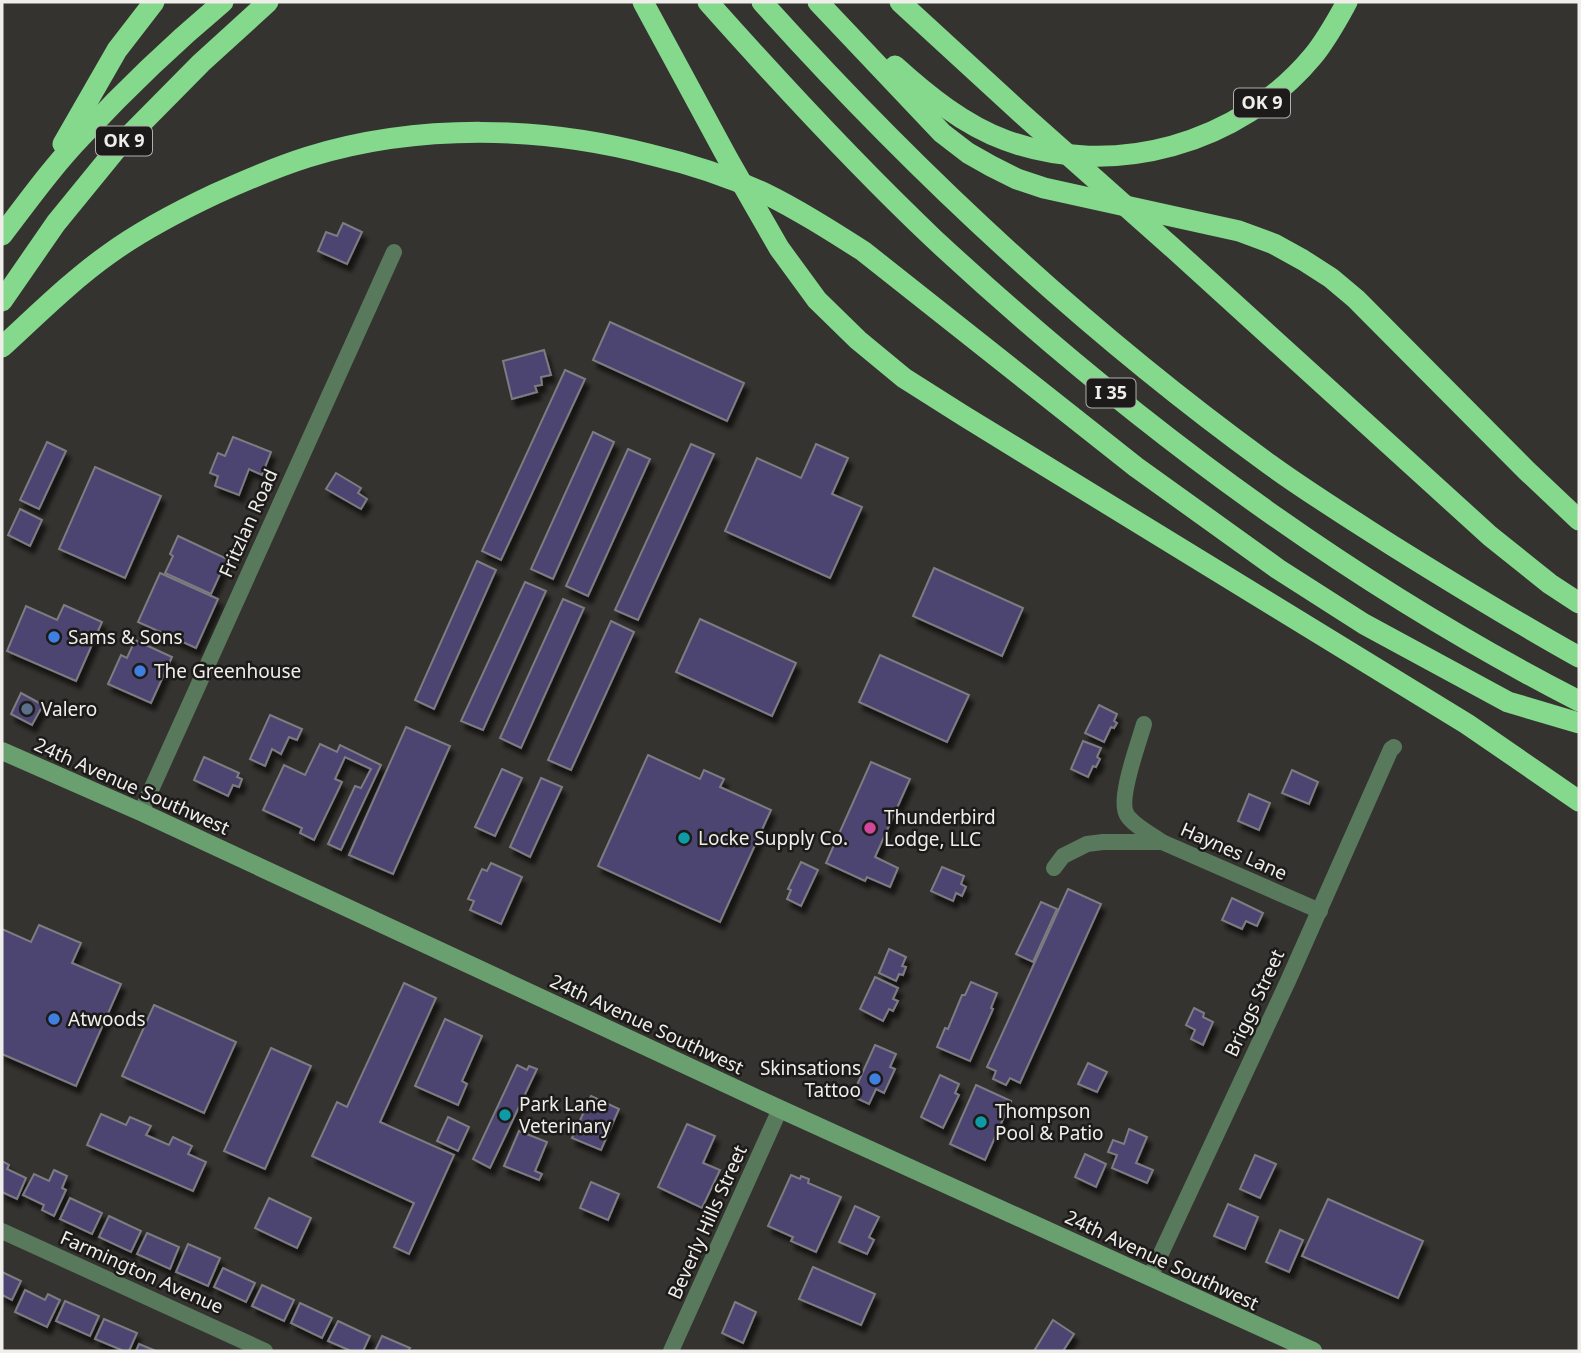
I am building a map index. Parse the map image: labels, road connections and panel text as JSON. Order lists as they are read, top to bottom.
{
  "streets": {
    "highway": ["OK 9", "I 35"],
    "main road": ["24th Avenue Southwest"],
    "street": [
      "Fritzlan Road",
      "Haynes Lane",
      "Briggs Street",
      "Beverly Hills Street",
      "Farmington Avenue"
    ]
  },
  "crossings": [
    ["Fritzlan Road", "24th Avenue Southwest"],
    ["24th Avenue Southwest", "Briggs Street"],
    ["24th Avenue Southwest", "Beverly Hills Street"],
    ["Haynes Lane", "Briggs Street"]
  ],
  "places": [
    "Sams & Sons",
    "The Greenhouse",
    "Valero",
    "Thunderbird Lodge, LLC",
    "Locke Supply Co.",
    "Atwoods",
    "Skinsations Tattoo",
    "Park Lane Veterinary",
    "Thompson Pool & Patio"
  ]
}
